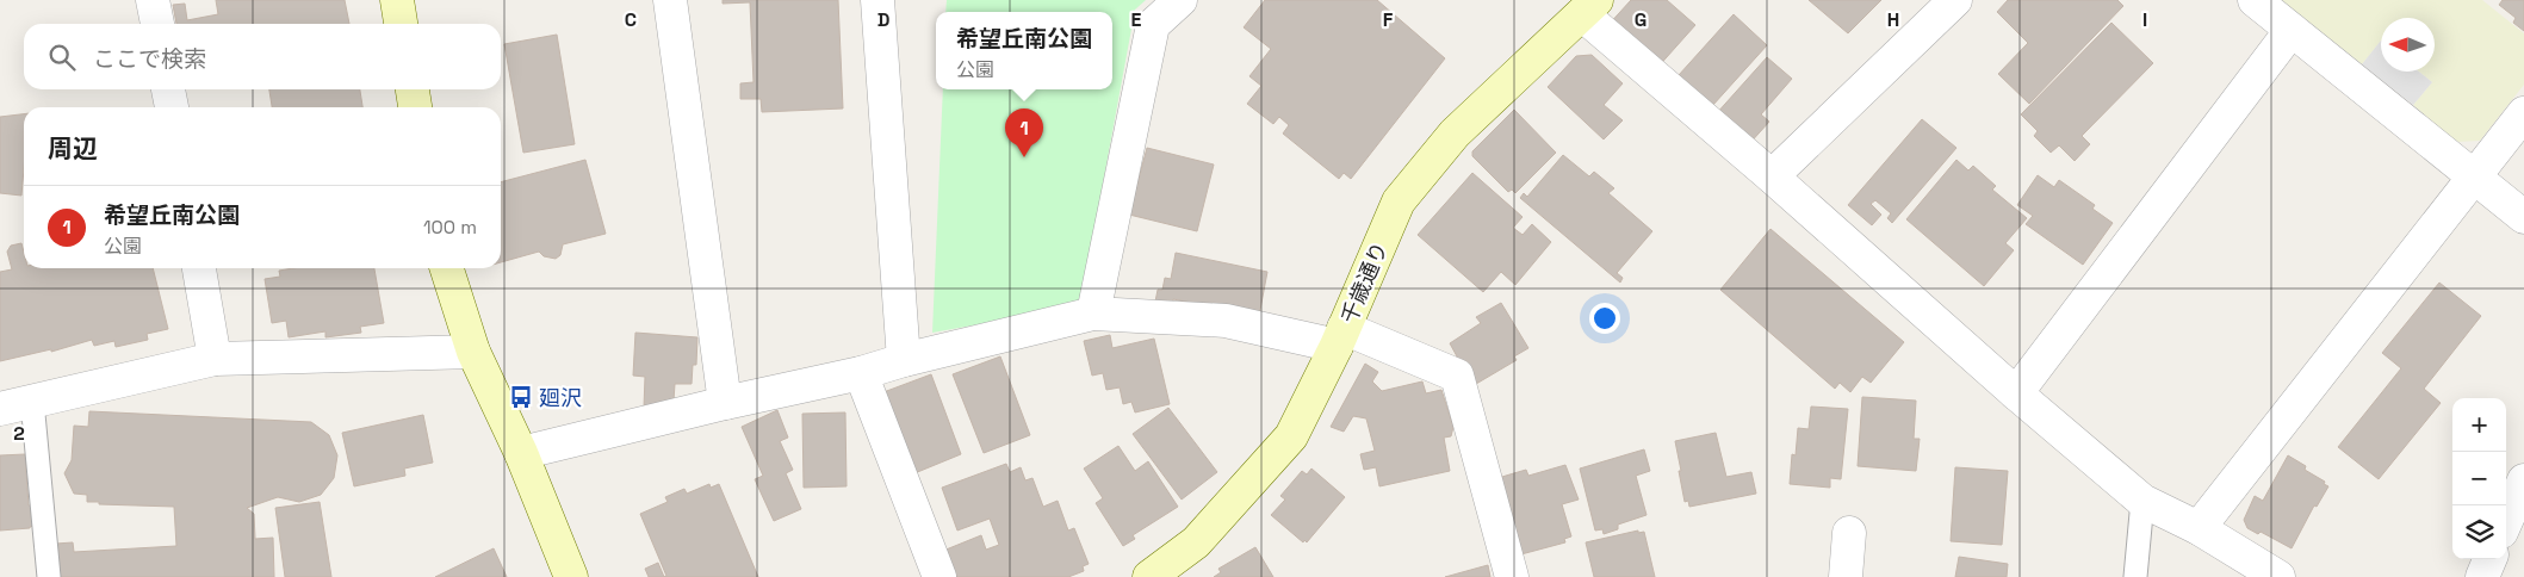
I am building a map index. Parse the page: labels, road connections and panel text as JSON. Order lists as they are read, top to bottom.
{
  "streets": {
    "street": ["千歳通り"]
  },
  "places": {
    "bus stop": ["廻沢"]
  },
  "north": "left",
  "page": {
    "popup": ["希望丘南公園", "公園"],
    "search": "ここで検索",
    "heading": "周辺",
    "pins": "1",
    "list": [
      {
        "mark": "1",
        "name": "希望丘南公園",
        "note": "公園",
        "value": "100 m"
      }
    ],
    "map_buttons": ["+", "−"]
  },
  "grid": {
    "columns": [
      "C",
      "D",
      "E",
      "F",
      "G",
      "H",
      "I"
    ],
    "rows": ["2"]
  }
}
